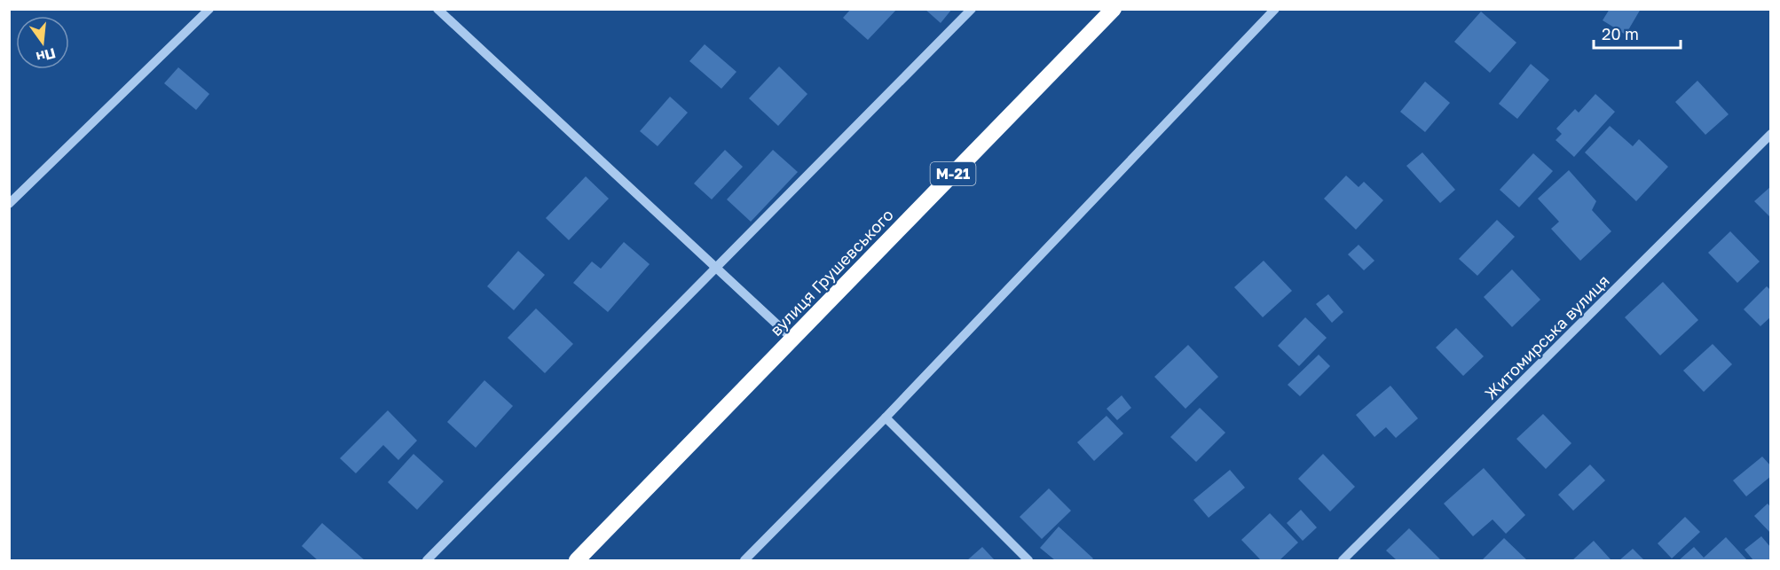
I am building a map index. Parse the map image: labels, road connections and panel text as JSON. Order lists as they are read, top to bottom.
{
  "streets": {
    "highway": ["М-21", "вулиця Грушевського"],
    "street": ["Житомирська вулиця"]
  },
  "scale_bar": "20 m",
  "north": "bottom"
}
